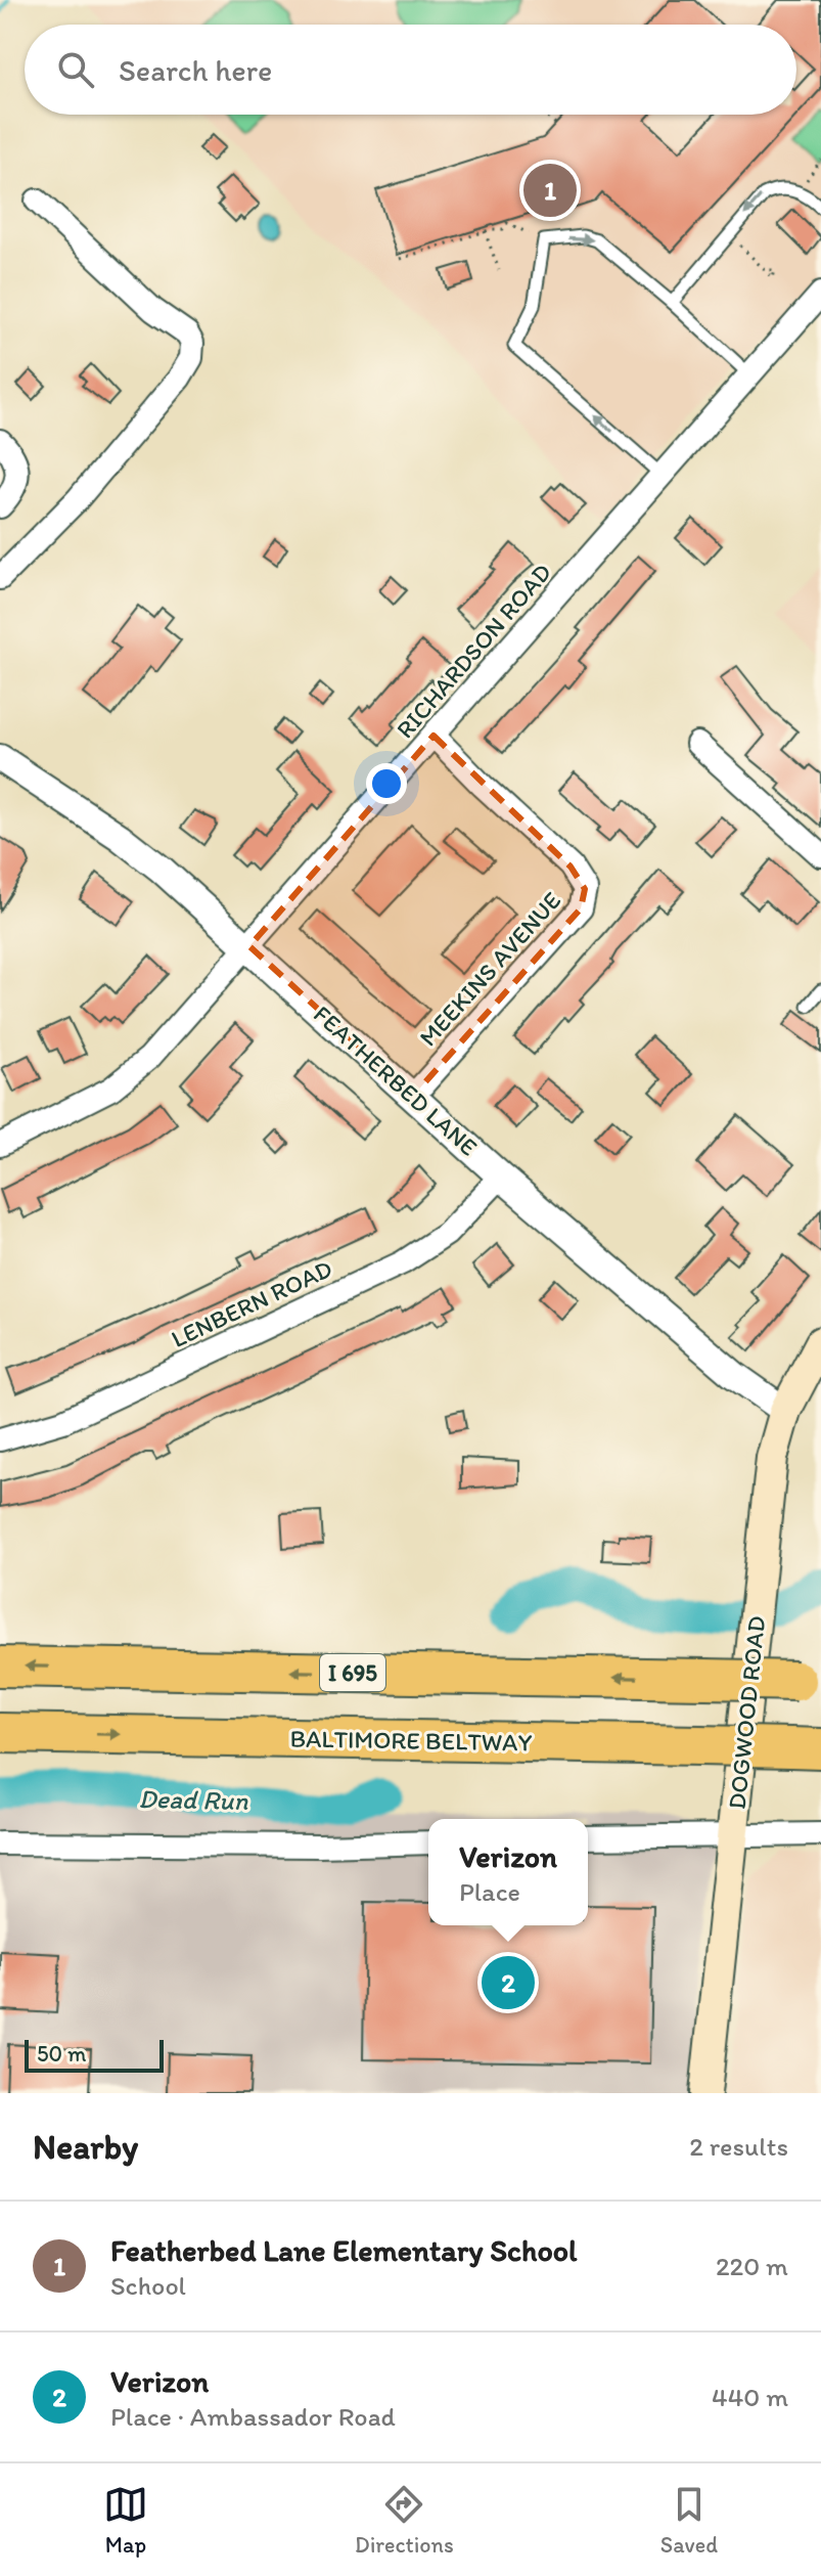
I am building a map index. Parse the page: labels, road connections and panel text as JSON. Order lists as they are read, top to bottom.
{
  "streets": {
    "highway": ["I 695", "BALTIMORE BELTWAY"],
    "main road": ["DOGWOOD ROAD"],
    "street": [
      "RICHARDSON ROAD",
      "MEEKINS AVENUE",
      "FEATHERBED LANE",
      "LENBERN ROAD"
    ]
  },
  "crossings": [
    ["RICHARDSON ROAD", "MEEKINS AVENUE"],
    ["RICHARDSON ROAD", "FEATHERBED LANE"],
    ["MEEKINS AVENUE", "FEATHERBED LANE"],
    ["FEATHERBED LANE", "LENBERN ROAD"],
    ["FEATHERBED LANE", "DOGWOOD ROAD"]
  ],
  "water": ["Dead Run"],
  "scale_bar": "50 m",
  "page": {
    "search": "Search here",
    "pins": ["1", "2"],
    "popup": ["Verizon", "Place"],
    "scale": "50 m",
    "heading": ["Nearby", "2 results"],
    "list": [
      {
        "mark": "1",
        "name": "Featherbed Lane Elementary School",
        "note": "School",
        "value": "220 m"
      },
      {
        "mark": "2",
        "name": "Verizon",
        "note": "Place · Ambassador Road",
        "value": "440 m"
      }
    ],
    "nav": ["Map", "Directions", "Saved"]
  }
}
